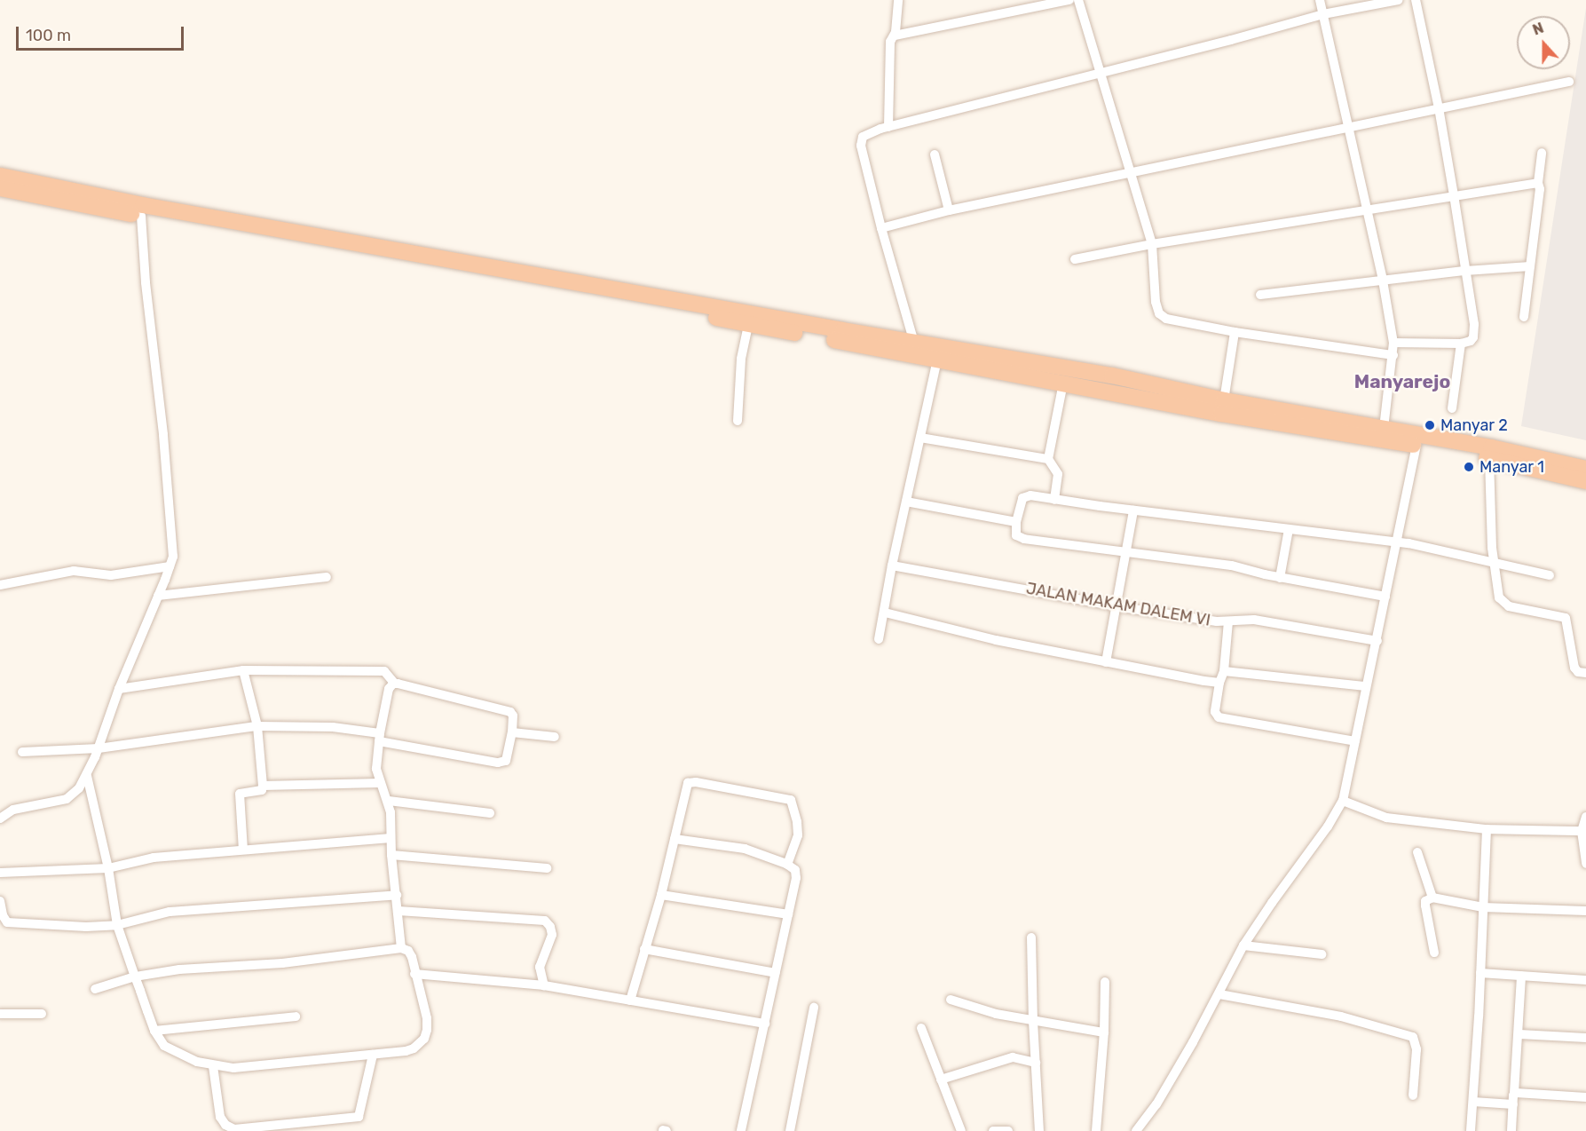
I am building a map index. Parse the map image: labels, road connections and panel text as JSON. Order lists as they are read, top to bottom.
{
  "streets": {
    "street": ["JALAN MAKAM DALEM VI"]
  },
  "districts": ["Manyarejo"],
  "places": ["Manyar 2", "Manyar 1"],
  "scale_bar": "100 m",
  "north": "top"
}
